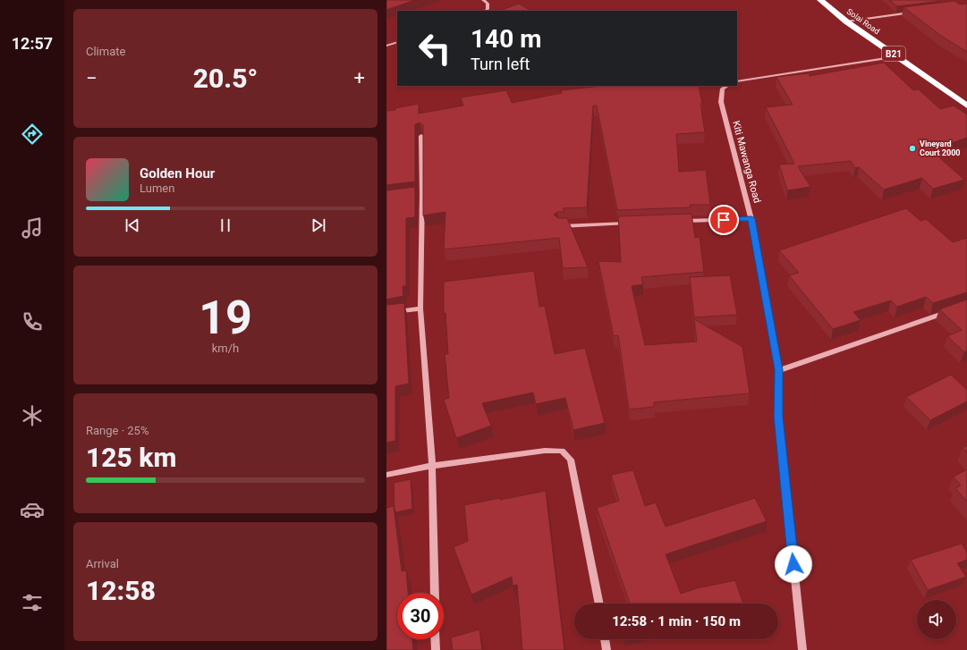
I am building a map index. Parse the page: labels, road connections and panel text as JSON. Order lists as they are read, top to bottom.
{
  "streets": {
    "highway": ["Solai Road", "B21"],
    "street": ["Kiti Mawanga Road"]
  },
  "places": ["Vineyard Court 2000"],
  "page": {
    "tabs": "12:57",
    "tile": [
      "Climate",
      ["19", "km/h"],
      ["Range · 25%", "125 km"],
      ["Arrival", "12:58"]
    ],
    "turn": ["140 m", "Turn left"],
    "heat": ["−", "20.5°", "+"],
    "song": ["Golden Hour", "Lumen"],
    "limit": "30",
    "trip": "12:58 · 1 min · 150 m"
  }
}
